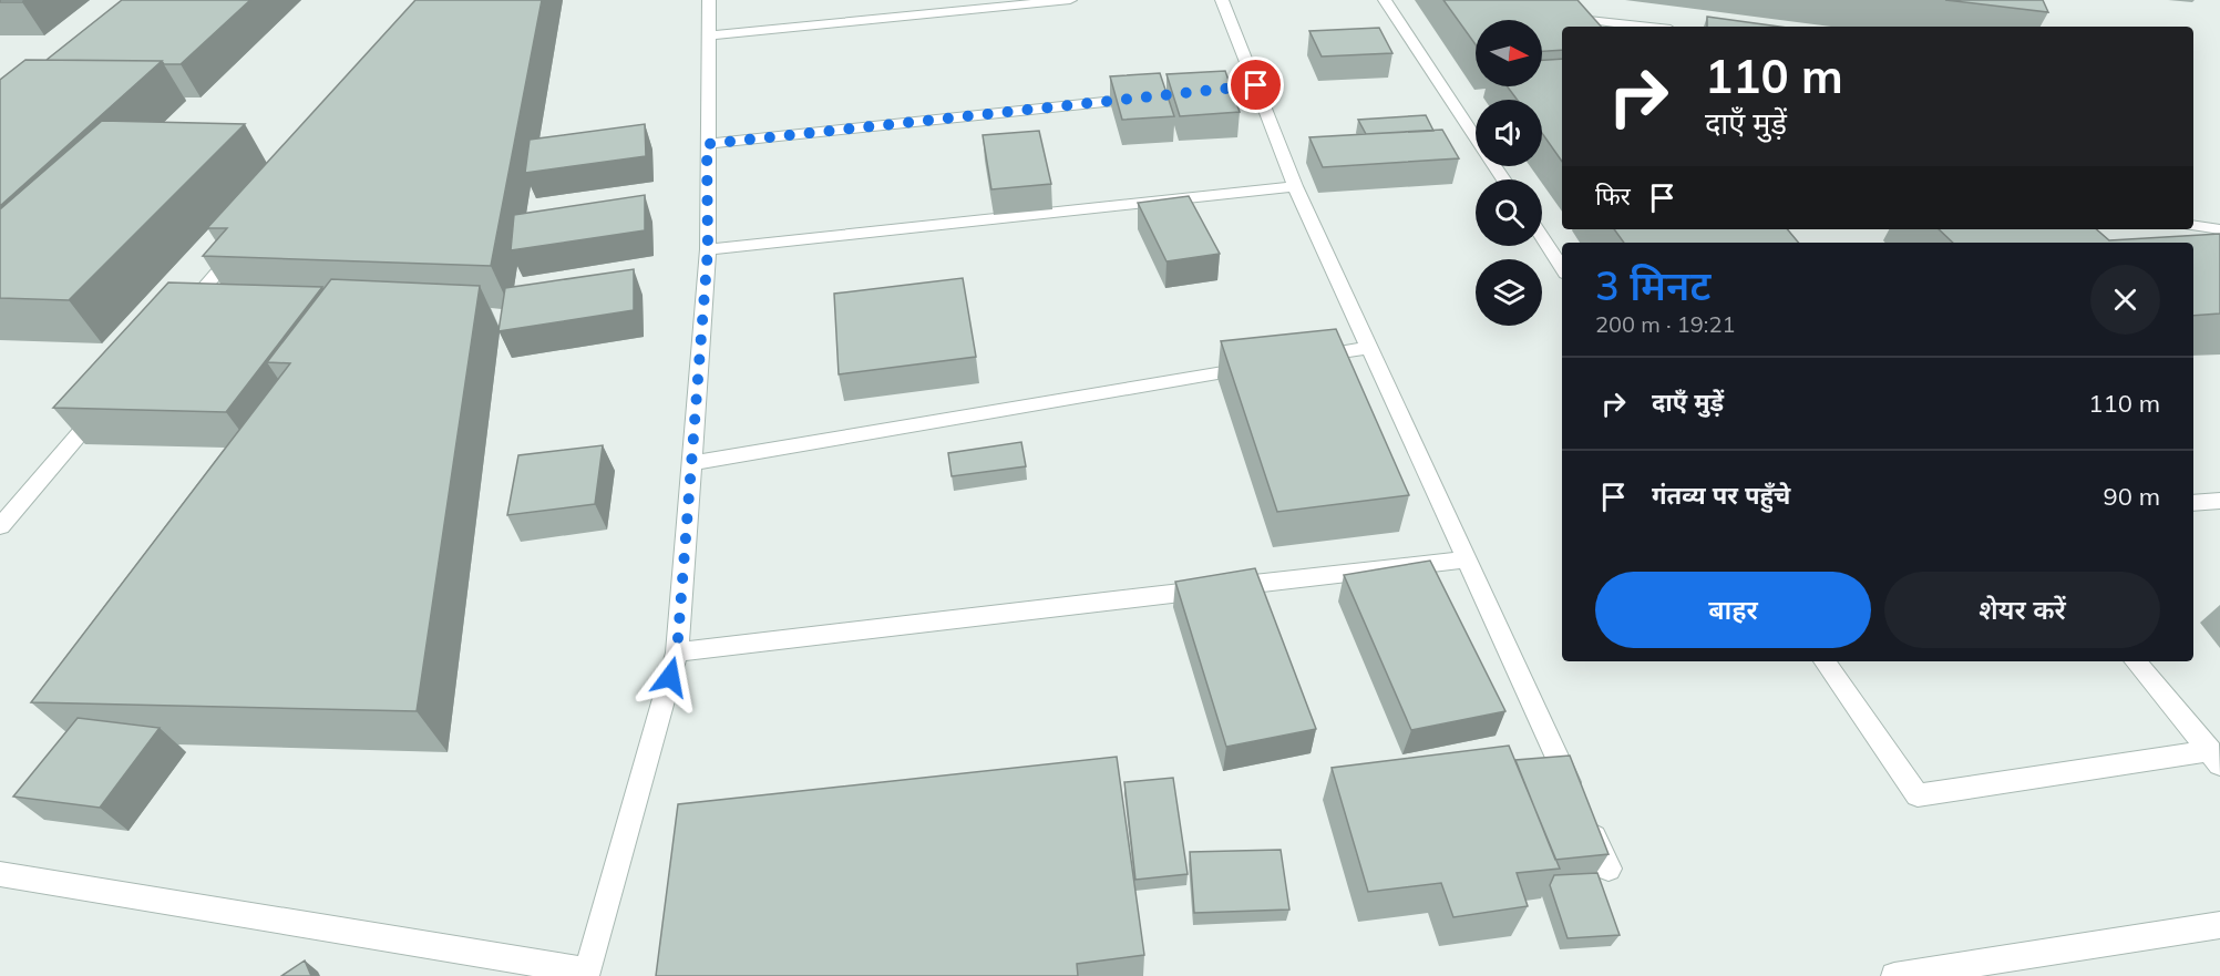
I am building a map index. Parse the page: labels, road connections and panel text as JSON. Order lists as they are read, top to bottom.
{
  "north": "right",
  "page": {
    "turn": ["110 m", "दाएँ मुड़ें"],
    "then": "फिर",
    "heading": ["3 मिनट", "200 m · 19:21"],
    "list": [
      {
        "name": "दाएँ मुड़ें",
        "value": "110 m"
      },
      {
        "name": "गंतव्य पर पहुँचे",
        "value": "90 m"
      }
    ],
    "buttons": ["बाहर", "शेयर करें"]
  }
}
